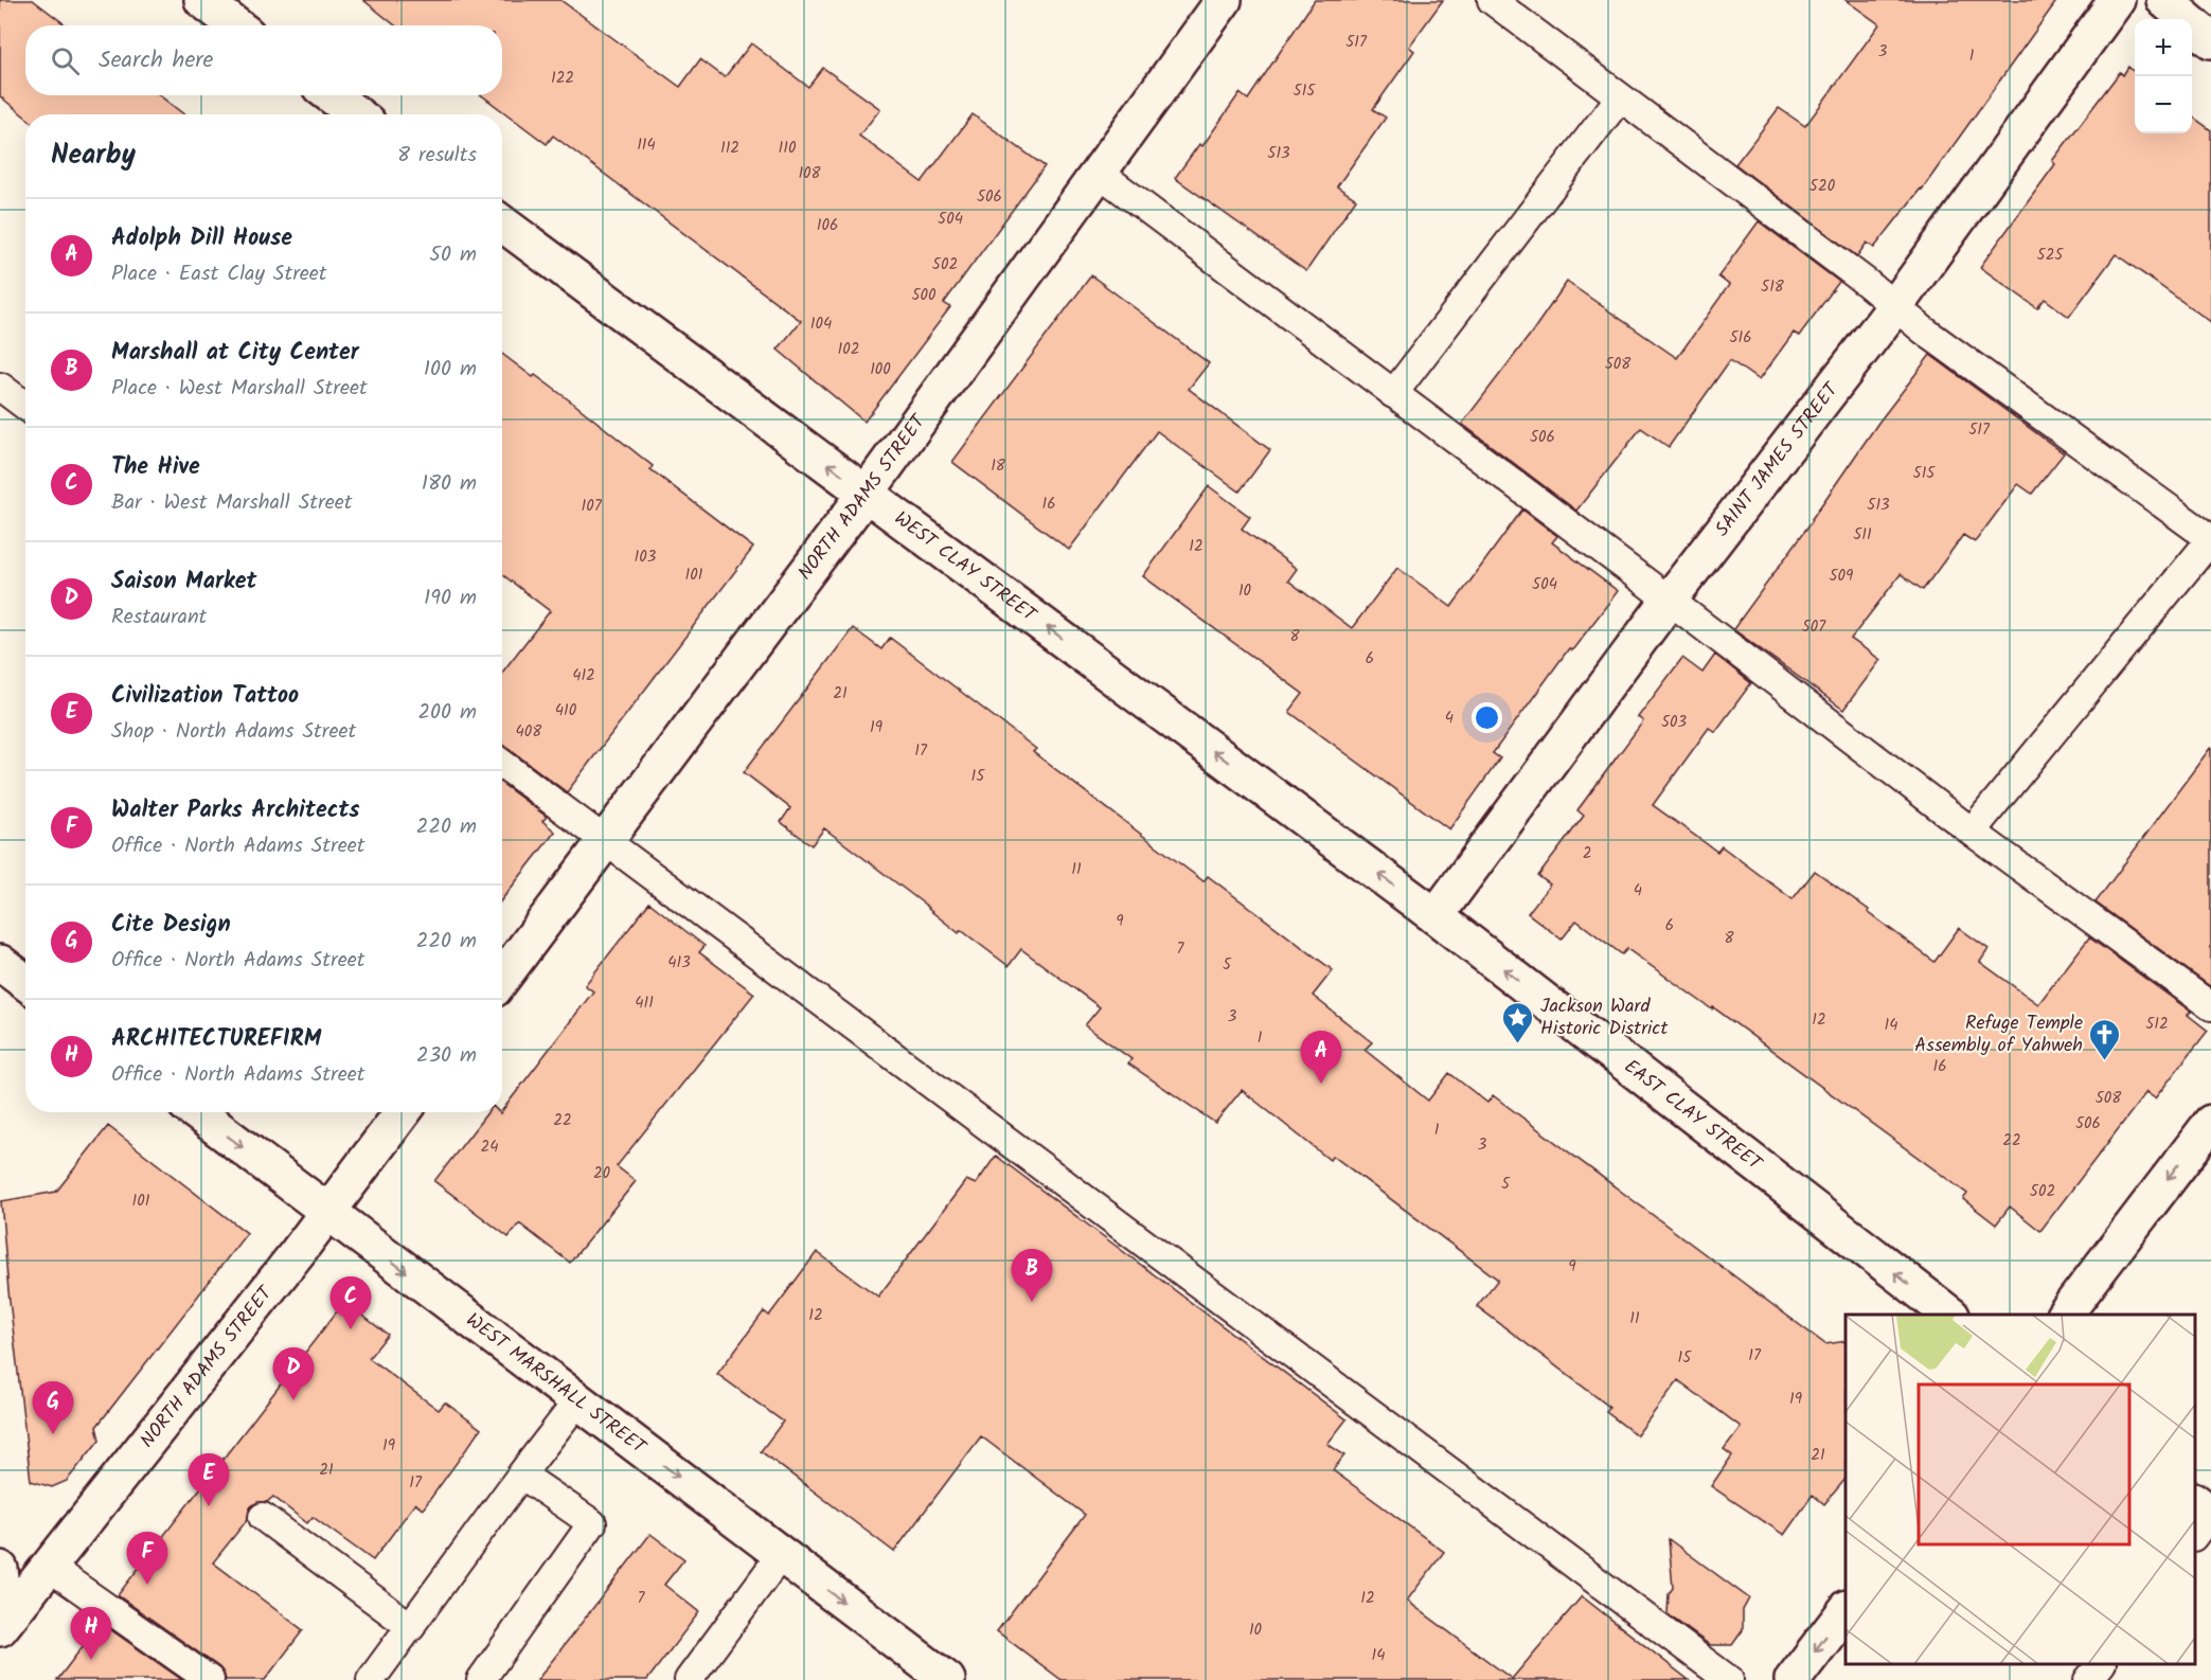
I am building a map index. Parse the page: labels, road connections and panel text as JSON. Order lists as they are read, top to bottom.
{
  "streets": {
    "street": [
      "SAINT JAMES STREET",
      "NORTH ADAMS STREET",
      "WEST CLAY STREET",
      "EAST CLAY STREET",
      "WEST MARSHALL STREET"
    ]
  },
  "crossings": [
    ["SAINT JAMES STREET", "WEST CLAY STREET"],
    ["SAINT JAMES STREET", "EAST CLAY STREET"],
    ["NORTH ADAMS STREET", "WEST CLAY STREET"],
    ["NORTH ADAMS STREET", "WEST MARSHALL STREET"],
    ["WEST CLAY STREET", "EAST CLAY STREET"]
  ],
  "one_way": ["WEST CLAY STREET", "EAST CLAY STREET", "WEST MARSHALL STREET"],
  "places": {
    "place": ["Jackson Ward Historic District"],
    "church": ["Refuge Temple Assembly of Yahweh"]
  },
  "house_numbers": [
    "517",
    "3",
    "1",
    "122",
    "515",
    "114",
    "112",
    "110",
    "513",
    "108",
    "520",
    "506",
    "504",
    "106",
    "525",
    "502",
    "518",
    "500",
    "104",
    "516",
    "102",
    "508",
    "100",
    "517",
    "506",
    "18",
    "515",
    "16",
    "513",
    "107",
    "511",
    "12",
    "103",
    "101",
    "509",
    "504",
    "10",
    "507",
    "8",
    "6",
    "412",
    "21",
    "410",
    "4",
    "503",
    "19",
    "408",
    "17",
    "15",
    "2",
    "11",
    "4",
    "9",
    "6",
    "8",
    "7",
    "413",
    "5",
    "411",
    "3",
    "12",
    "512",
    "14",
    "1",
    "16",
    "508",
    "22",
    "506",
    "1",
    "22",
    "3",
    "24",
    "20",
    "5",
    "502",
    "101",
    "9",
    "12",
    "11",
    "17",
    "15",
    "19",
    "19",
    "21",
    "21",
    "17",
    "7",
    "12",
    "10",
    "14"
  ],
  "page": {
    "map_buttons": ["+", "−"],
    "search": "Search here",
    "heading": ["Nearby", "8 results"],
    "list": [
      {
        "mark": "A",
        "name": "Adolph Dill House",
        "note": "Place · East Clay Street",
        "value": "50 m"
      },
      {
        "mark": "B",
        "name": "Marshall at City Center",
        "note": "Place · West Marshall Street",
        "value": "100 m"
      },
      {
        "mark": "C",
        "name": "The Hive",
        "note": "Bar · West Marshall Street",
        "value": "180 m"
      },
      {
        "mark": "D",
        "name": "Saison Market",
        "note": "Restaurant",
        "value": "190 m"
      },
      {
        "mark": "E",
        "name": "Civilization Tattoo",
        "note": "Shop · North Adams Street",
        "value": "200 m"
      },
      {
        "mark": "F",
        "name": "Walter Parks Architects",
        "note": "Office · North Adams Street",
        "value": "220 m"
      },
      {
        "mark": "G",
        "name": "Cite Design",
        "note": "Office · North Adams Street",
        "value": "220 m"
      },
      {
        "mark": "H",
        "name": "ARCHITECTUREFIRM",
        "note": "Office · North Adams Street",
        "value": "230 m"
      }
    ],
    "pins": [
      "A",
      "B",
      "C",
      "D",
      "G",
      "E",
      "F",
      "H"
    ]
  }
}
